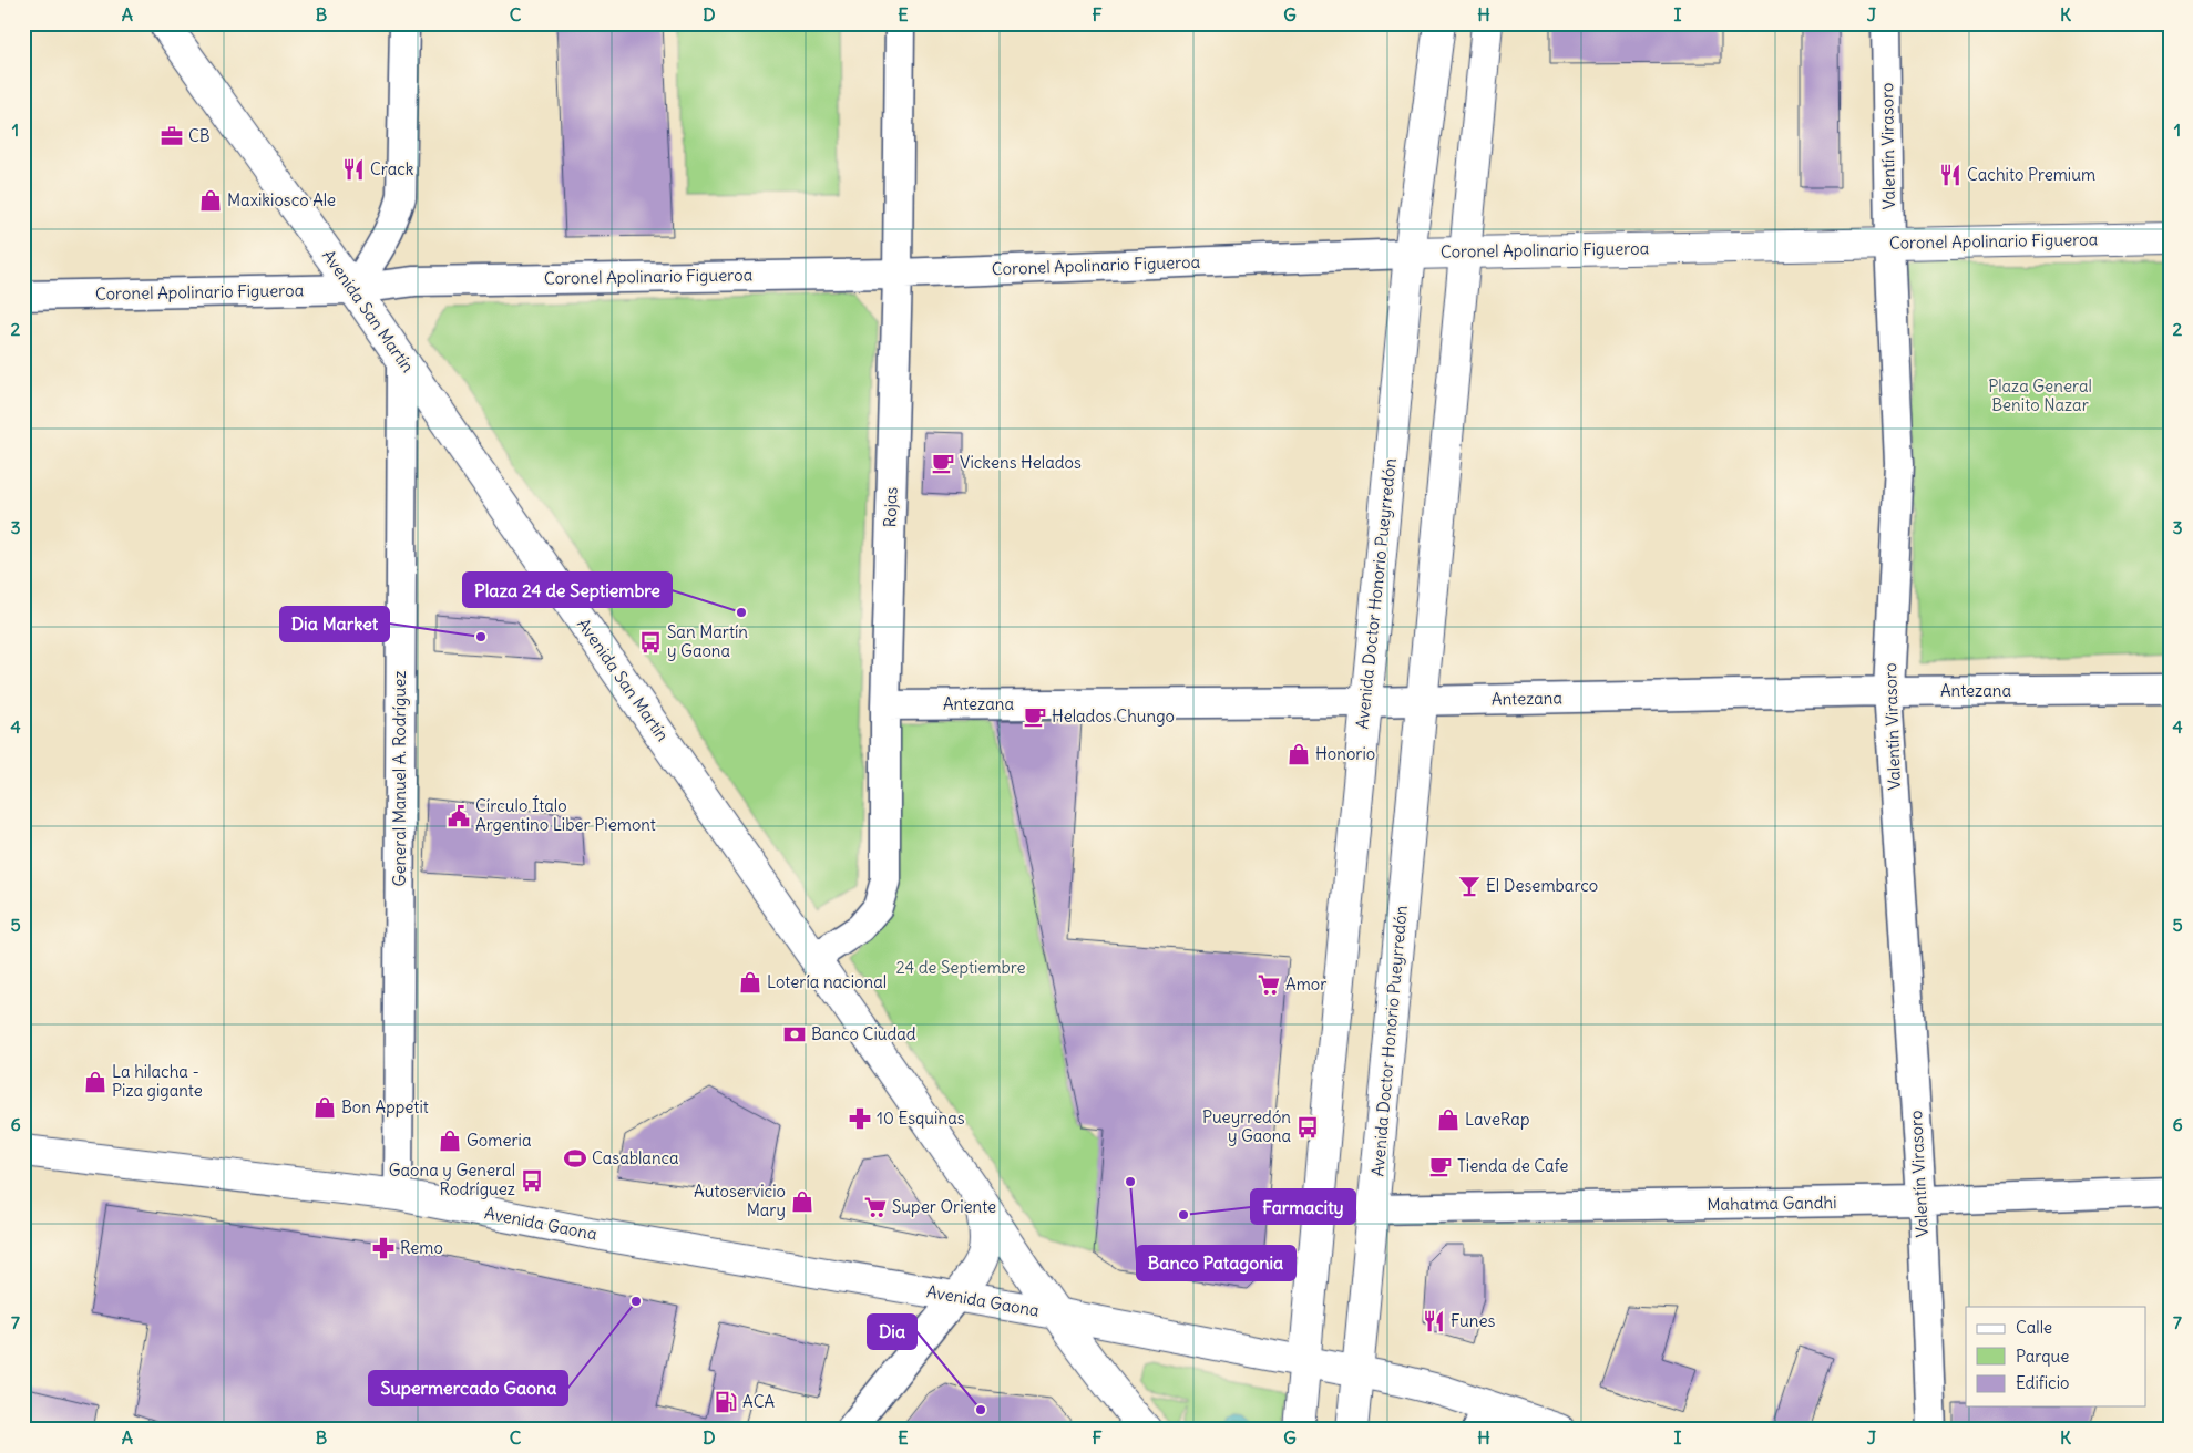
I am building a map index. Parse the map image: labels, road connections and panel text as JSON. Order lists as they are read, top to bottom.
{
  "streets": {
    "main road": [
      "Coronel Apolinario Figueroa",
      "Avenida San Martín",
      "Avenida Doctor Honorio Pueyrredón",
      "Avenida Gaona"
    ],
    "street": [
      "Valentín Virasoro",
      "Rojas",
      "Antezana",
      "General Manuel A. Rodríguez",
      "Mahatma Gandhi"
    ]
  },
  "crossings": [
    ["Valentín Virasoro", "Coronel Apolinario Figueroa"],
    ["Valentín Virasoro", "Antezana"],
    ["Valentín Virasoro", "Mahatma Gandhi"],
    ["Coronel Apolinario Figueroa", "Avenida San Martín"],
    ["Coronel Apolinario Figueroa", "Rojas"],
    ["Coronel Apolinario Figueroa", "Avenida Doctor Honorio Pueyrredón"],
    ["Avenida San Martín", "Rojas"],
    ["Avenida San Martín", "General Manuel A. Rodríguez"],
    ["Avenida San Martín", "Avenida Gaona"],
    ["Rojas", "Antezana"],
    ["Avenida Doctor Honorio Pueyrredón", "Antezana"],
    ["Avenida Doctor Honorio Pueyrredón", "Mahatma Gandhi"],
    ["Avenida Doctor Honorio Pueyrredón", "Avenida Gaona"],
    ["General Manuel A. Rodríguez", "Avenida Gaona"]
  ],
  "parks": ["Plaza General Benito Nazar", "24 de Septiembre"],
  "places": {
    "office": ["CB"],
    "restaurant": ["Crack", "Cachito Premium", "Funes"],
    "shop": [
      "Maxikiosco Ale",
      "Honorio",
      "Lotería nacional",
      "La hilacha - Piza gigante",
      "Bon Appetit",
      "LaveRap",
      "Gomeria",
      "Autoservicio Mary"
    ],
    "cafe": ["Vickens Helados", "Helados Chungo", "Tienda de Cafe"],
    "other": [
      "Plaza 24 de Septiembre",
      "Dia Market",
      "Banco Patagonia",
      "Farmacity",
      "Supermercado Gaona",
      "Dia"
    ],
    "bus stop": ["San Martín y Gaona", "Pueyrredón y Gaona", "Gaona y General Rodríguez"],
    "public building": ["Círculo Ítalo Argentino Liber Piemont"],
    "bar": ["El Desembarco"],
    "supermarket": ["Amor", "Super Oriente"],
    "bank": ["Banco Ciudad"],
    "pharmacy": ["10 Esquinas", "Remo"],
    "sports": ["Casablanca"],
    "fuel station": ["ACA"]
  },
  "legend": ["Calle", "Parque", "Edificio"],
  "grid": {
    "columns": [
      "A",
      "B",
      "C",
      "D",
      "E",
      "F",
      "G",
      "H",
      "I",
      "J",
      "K"
    ],
    "rows": [
      "1",
      "2",
      "3",
      "4",
      "5",
      "6",
      "7"
    ]
  }
}
